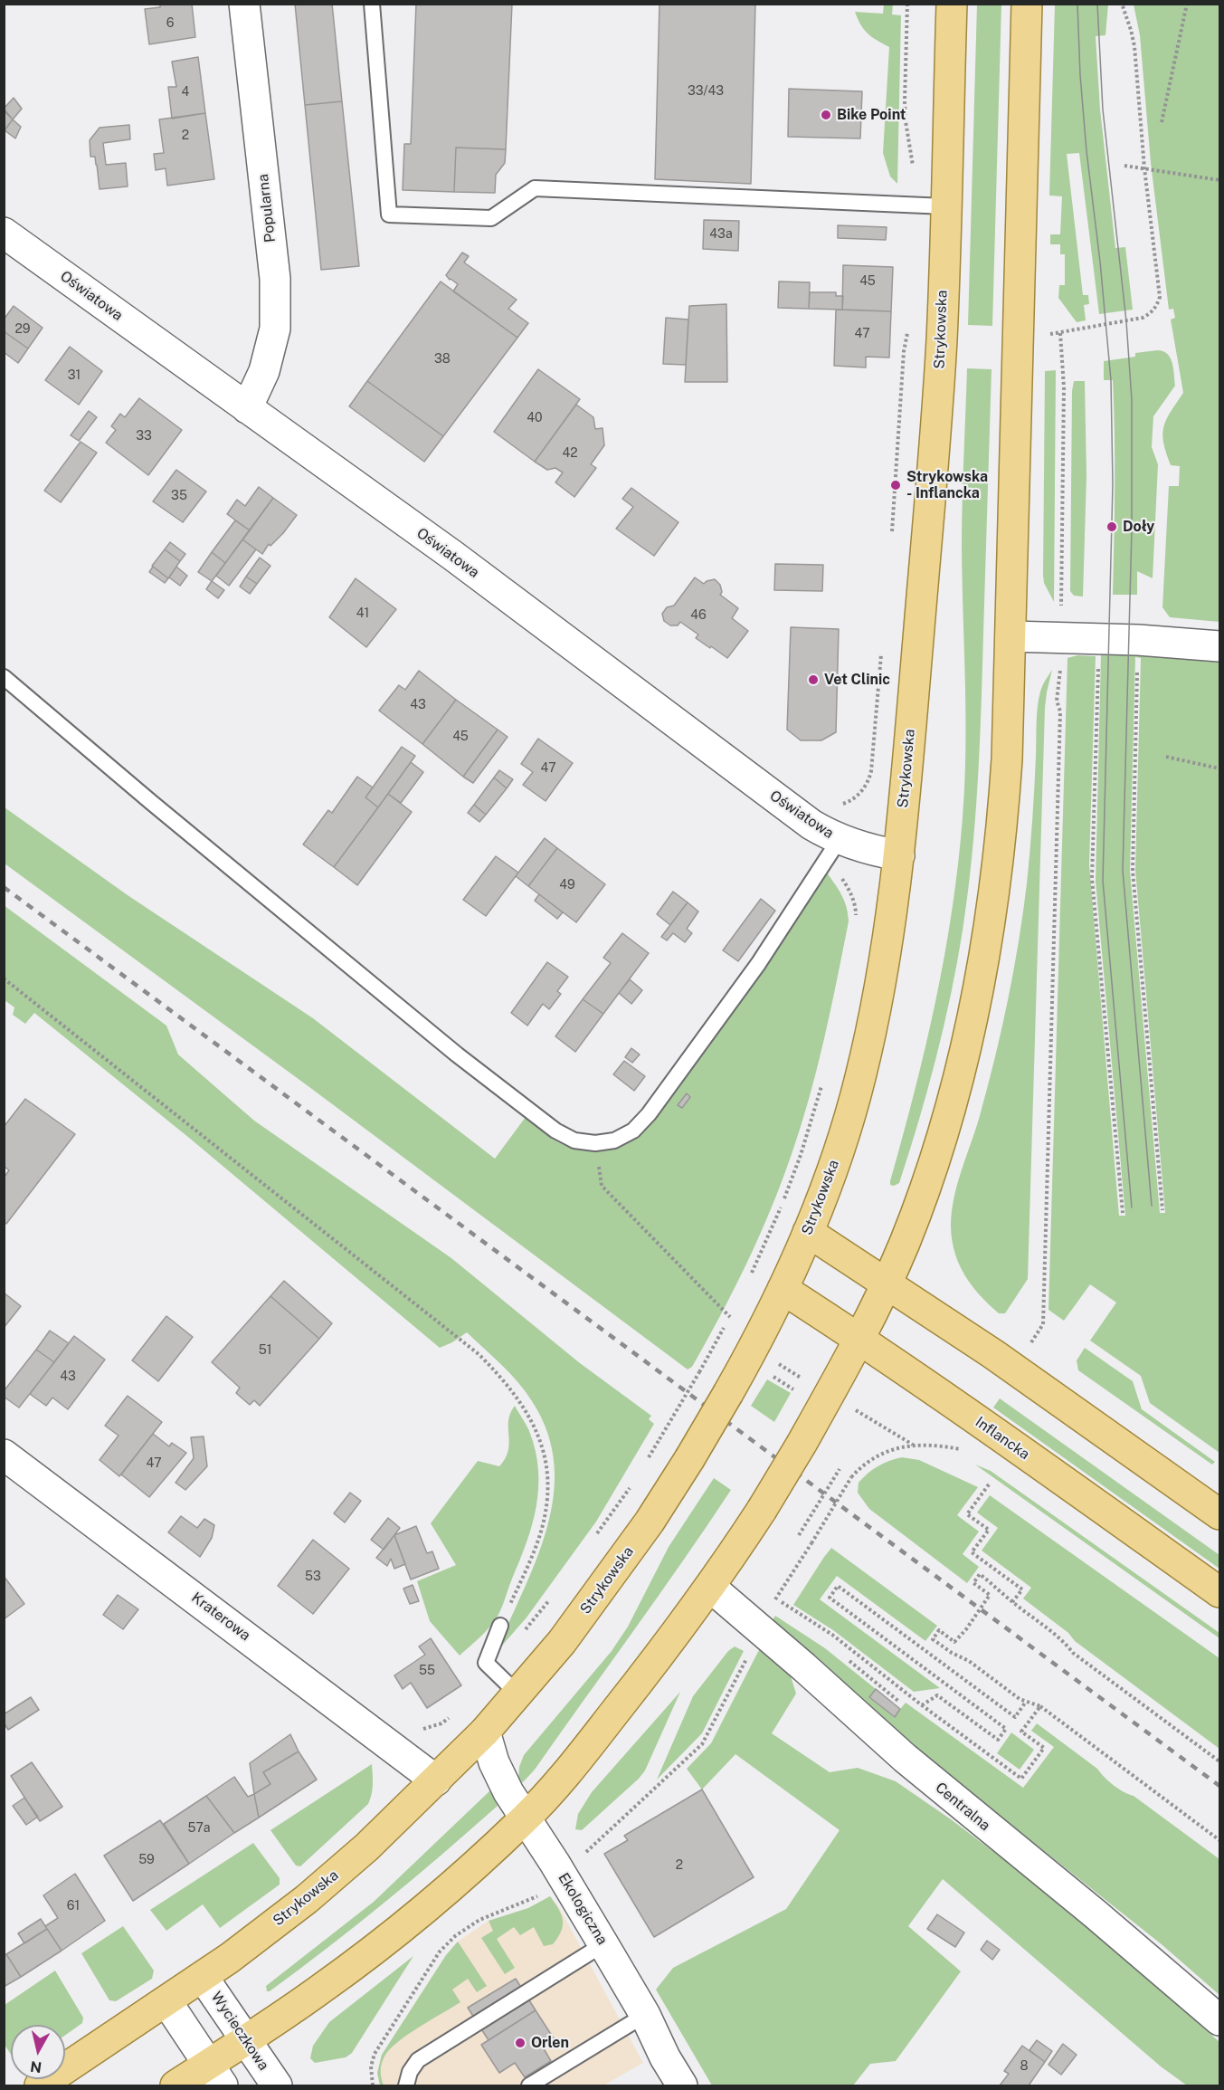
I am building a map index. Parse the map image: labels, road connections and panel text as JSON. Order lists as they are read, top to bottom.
{
  "streets": {
    "main road": ["Strykowska", "Inflancka"],
    "street": [
      "Popularna",
      "Oświatowa",
      "Kraterowa",
      "Centralna",
      "Ekologiczna",
      "Wycieczkowa"
    ]
  },
  "crossings": [
    ["Popularna", "Oświatowa"],
    ["Oświatowa", "Strykowska"],
    ["Strykowska", "Inflancka"],
    ["Strykowska", "Kraterowa"],
    ["Strykowska", "Ekologiczna"],
    ["Strykowska", "Wycieczkowa"]
  ],
  "places": [
    "Bike Point",
    "Strykowska - Inflancka",
    "Doły",
    "Vet Clinic",
    "Orlen"
  ],
  "house_numbers": [
    "6",
    "33/43",
    "4",
    "2",
    "43a",
    "45",
    "29",
    "47",
    "38",
    "31",
    "40",
    "33",
    "42",
    "35",
    "41",
    "46",
    "43",
    "45",
    "47",
    "49",
    "51",
    "43",
    "47",
    "53",
    "55",
    "57a",
    "59",
    "2",
    "61",
    "8"
  ],
  "north": "bottom"
}
